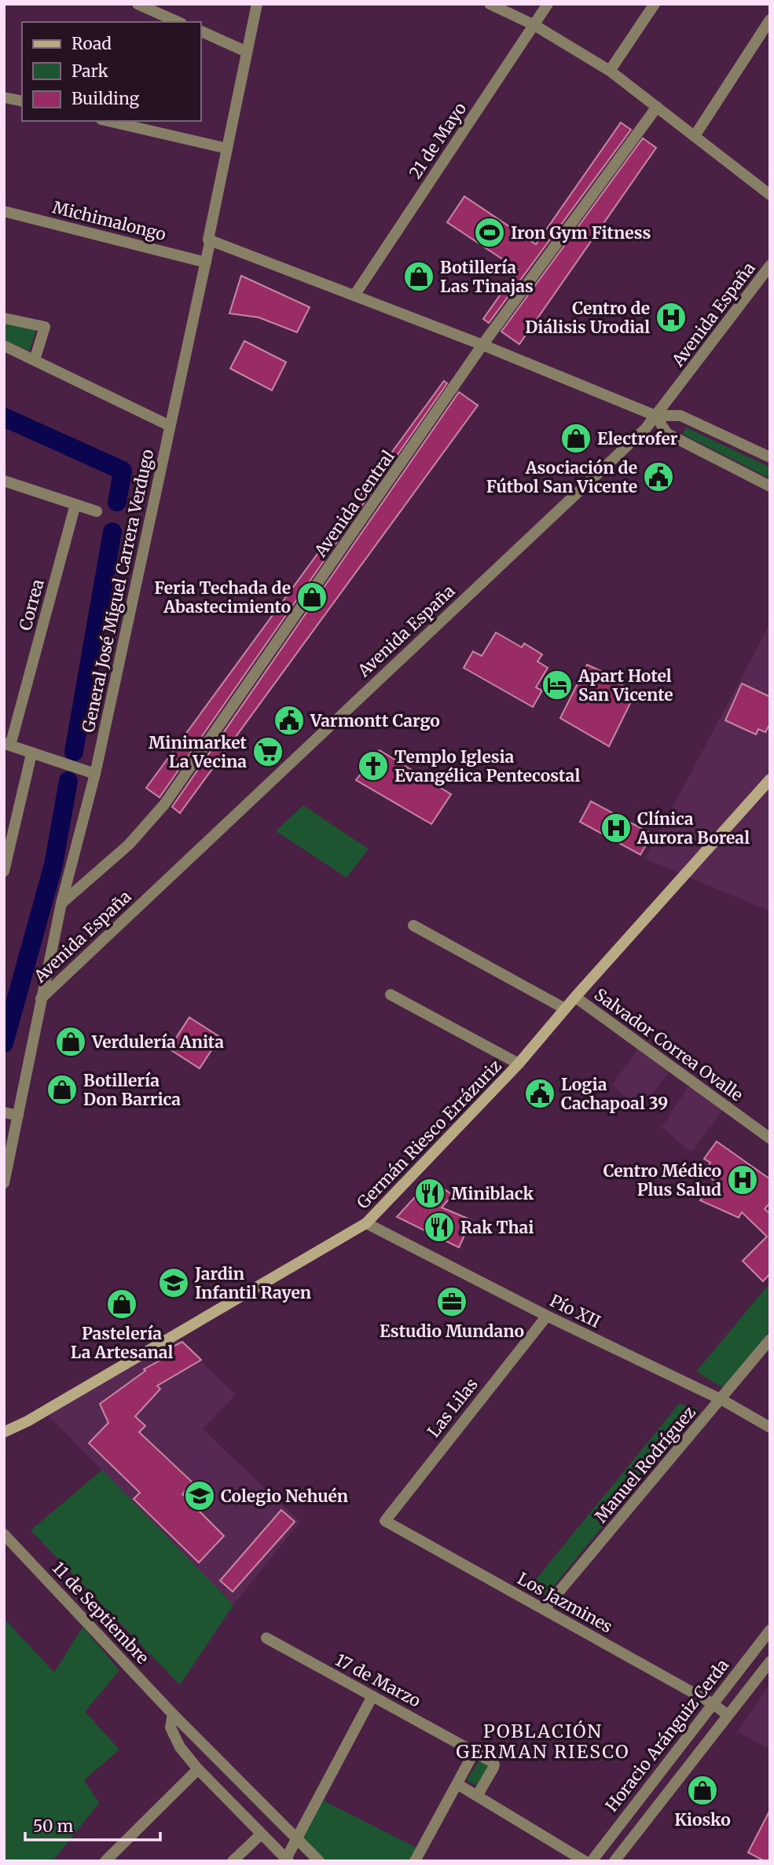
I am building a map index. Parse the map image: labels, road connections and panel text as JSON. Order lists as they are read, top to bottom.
{
  "streets": {
    "main road": ["Germán Riesco Errázuriz"],
    "street": [
      "21 de Mayo",
      "Michimalongo",
      "Avenida España",
      "Avenida Central",
      "General José Miguel Carrera Verdugo",
      "Correa",
      "Salvador Correa Ovalle",
      "Pío XII",
      "Las Lilas",
      "Manuel Rodríguez",
      "Los Jazmines",
      "11 de Septiembre",
      "17 de Marzo",
      "Horacio Aránguiz Cerda"
    ]
  },
  "crossings": [
    ["Michimalongo", "General José Miguel Carrera Verdugo"],
    ["Avenida España", "General José Miguel Carrera Verdugo"],
    ["Avenida Central", "General José Miguel Carrera Verdugo"],
    ["Salvador Correa Ovalle", "Germán Riesco Errázuriz"],
    ["Germán Riesco Errázuriz", "Pío XII"],
    ["Pío XII", "Las Lilas"],
    ["Pío XII", "Manuel Rodríguez"],
    ["Las Lilas", "Los Jazmines"],
    ["Manuel Rodríguez", "Los Jazmines"],
    ["Los Jazmines", "Horacio Aránguiz Cerda"]
  ],
  "districts": ["POBLACIÓN GERMAN RIESCO"],
  "places": {
    "sports": ["Iron Gym Fitness"],
    "shop": [
      "Botillería Las Tinajas",
      "Electrofer",
      "Feria Techada de Abastecimiento",
      "Verdulería Anita",
      "Botillería Don Barrica",
      "Pastelería La Artesanal",
      "Kiosko"
    ],
    "hospital": ["Centro de Diálisis Urodial", "Clínica Aurora Boreal", "Centro Médico Plus Salud"],
    "public building": ["Asociación de Fútbol San Vicente", "Varmontt Cargo", "Logia Cachapoal 39"],
    "hotel": ["Apart Hotel San Vicente"],
    "supermarket": ["Minimarket La Vecina"],
    "church": ["Templo Iglesia Evangélica Pentecostal"],
    "restaurant": ["Miniblack", "Rak Thai"],
    "school or university": ["Jardin Infantil Rayen", "Colegio Nehuén"],
    "office": ["Estudio Mundano"]
  },
  "legend": ["Road", "Park", "Building"],
  "scale_bar": "50 m"
}
